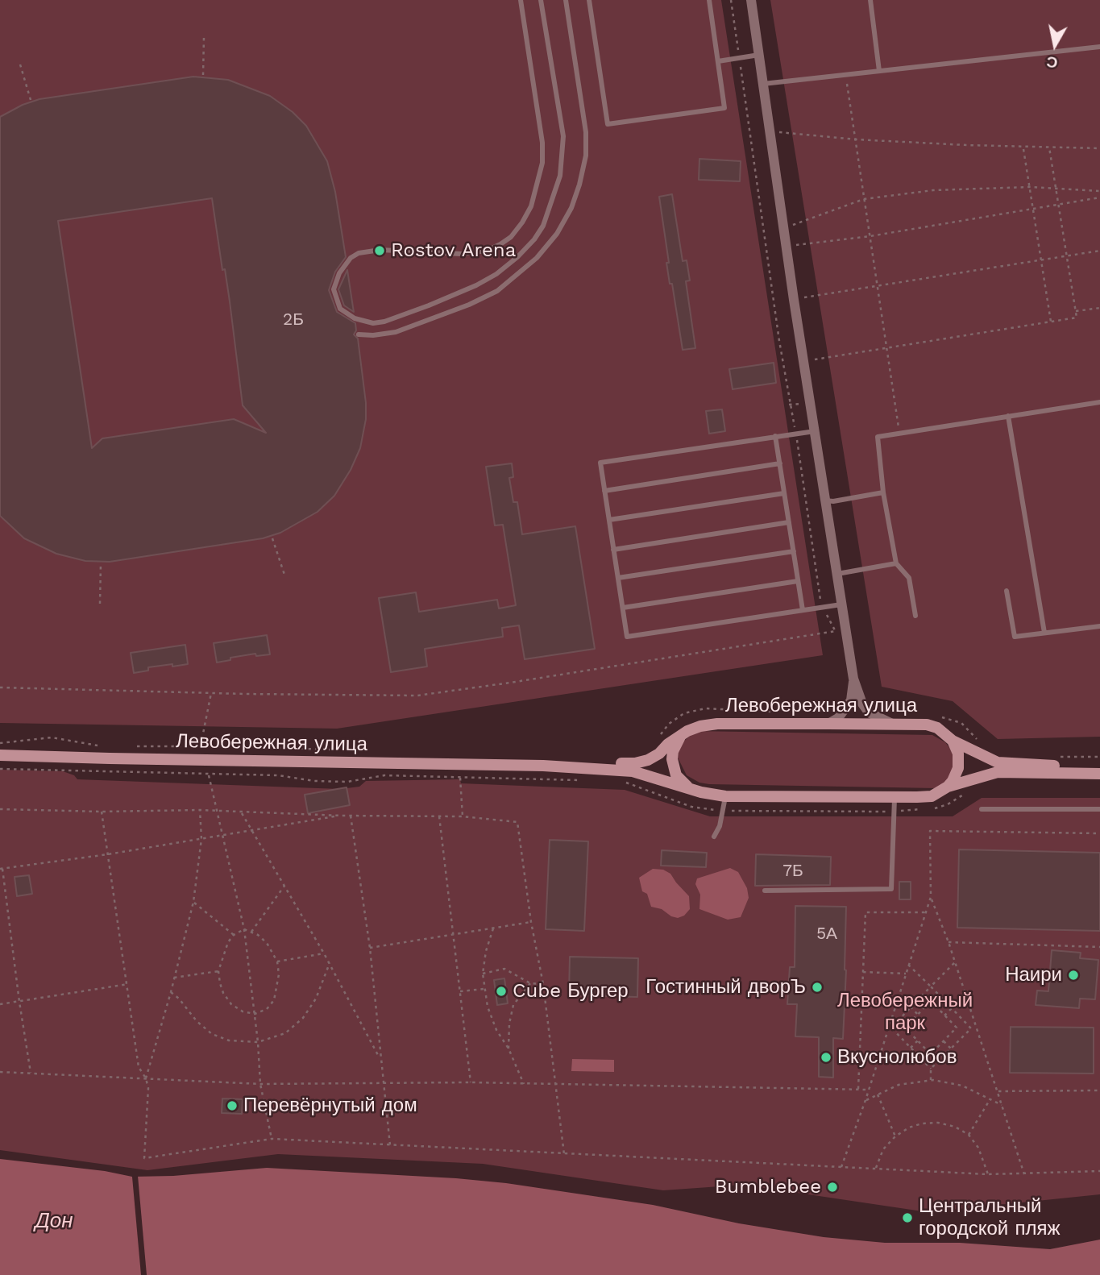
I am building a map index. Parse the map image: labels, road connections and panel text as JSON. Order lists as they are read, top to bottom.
{
  "streets": {
    "main road": ["Левобережная улица"]
  },
  "water": ["Дон"],
  "parks": ["Левобережный парк"],
  "places": [
    "Rostov Arena",
    "Наири",
    "Гостинный дворЪ",
    "Cube Бургер",
    "Вкуснолюбов",
    "Перевёрнутый дом",
    "Bumblebee",
    "Центральный городской пляж"
  ],
  "house_numbers": ["2Б", "7Б", "5А"],
  "north": "bottom"
}
